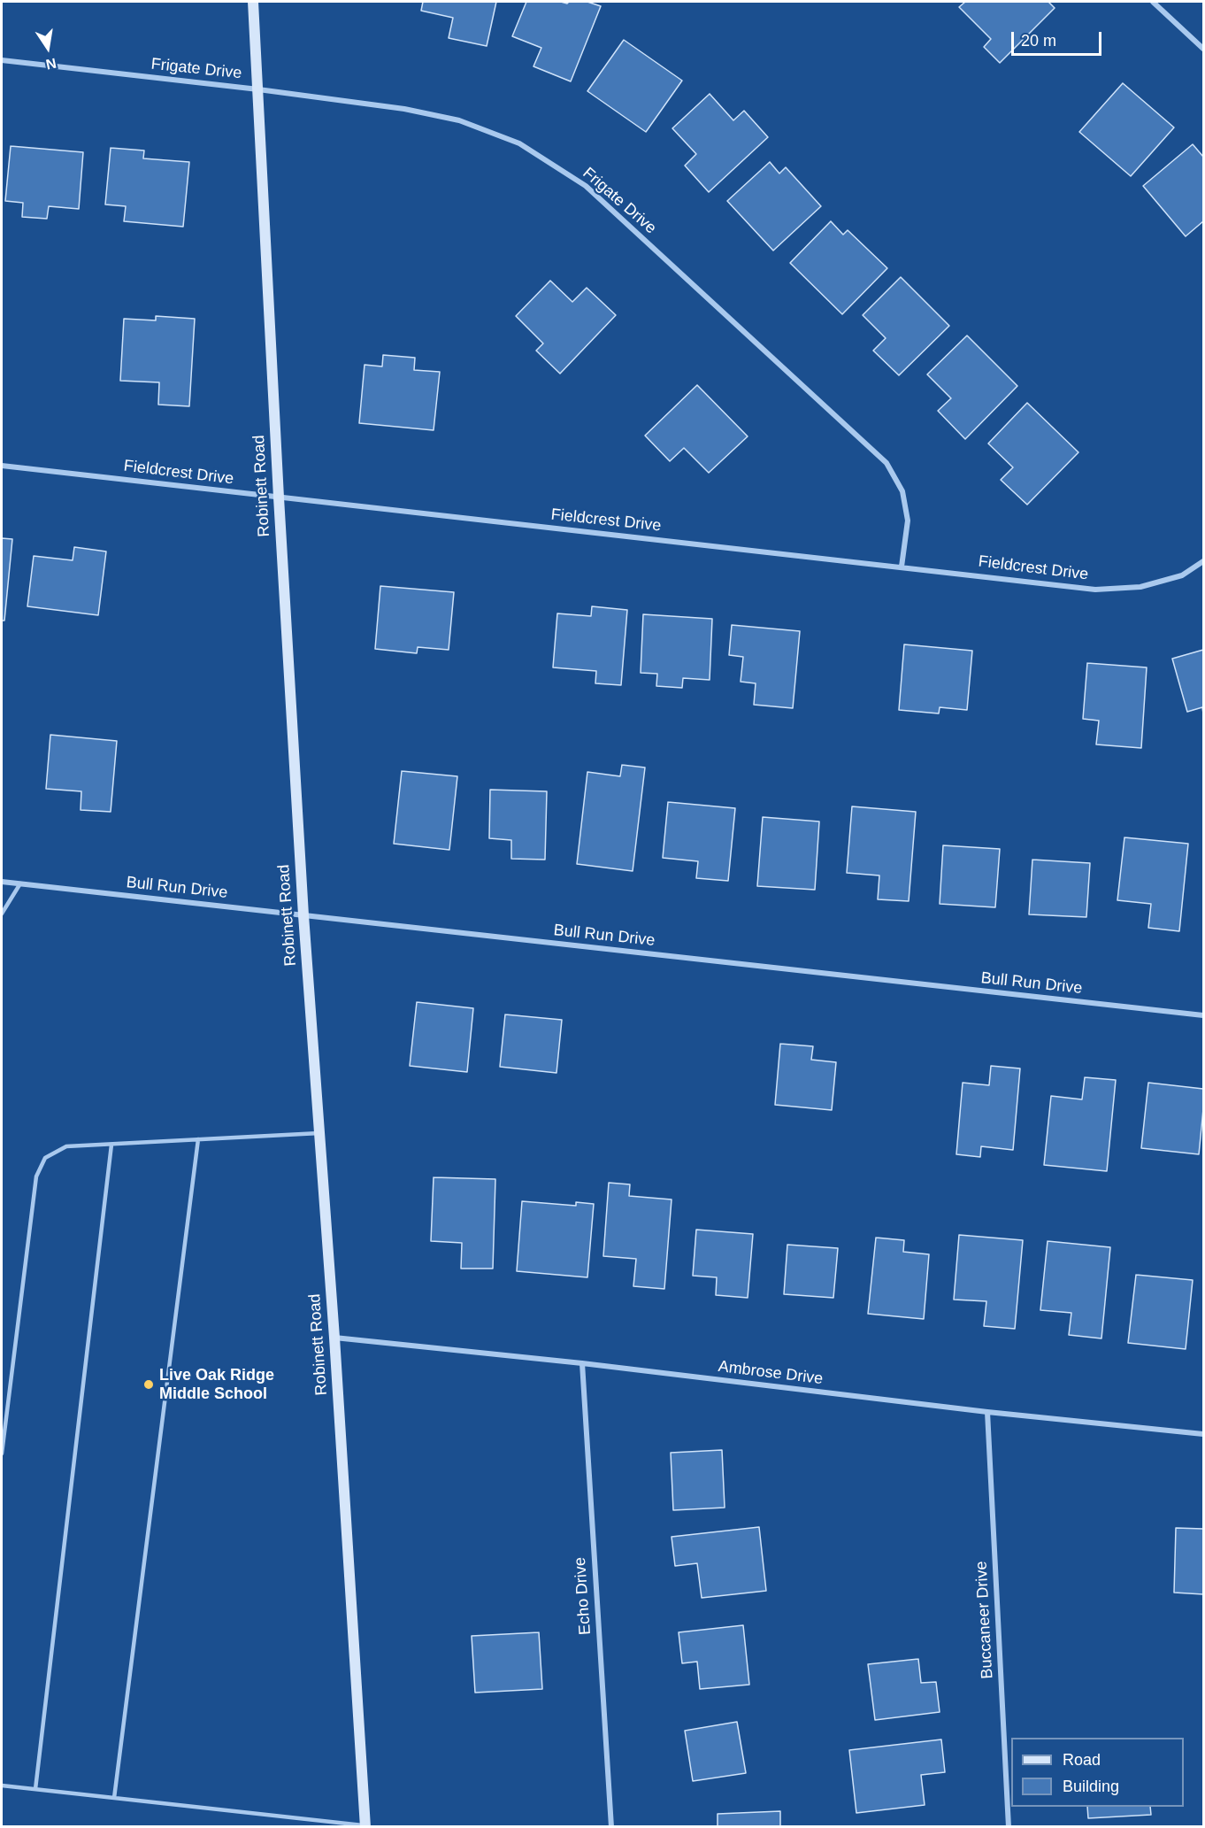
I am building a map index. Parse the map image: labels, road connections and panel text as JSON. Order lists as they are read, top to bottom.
{
  "streets": {
    "street": [
      "Frigate Drive",
      "Fieldcrest Drive",
      "Robinett Road",
      "Bull Run Drive",
      "Ambrose Drive",
      "Echo Drive",
      "Buccaneer Drive"
    ]
  },
  "crossings": [
    ["Frigate Drive", "Fieldcrest Drive"],
    ["Frigate Drive", "Robinett Road"],
    ["Fieldcrest Drive", "Robinett Road"],
    ["Robinett Road", "Bull Run Drive"],
    ["Robinett Road", "Ambrose Drive"],
    ["Ambrose Drive", "Echo Drive"],
    ["Ambrose Drive", "Buccaneer Drive"]
  ],
  "places": ["Live Oak Ridge Middle School"],
  "legend": ["Road", "Building"],
  "scale_bar": "20 m",
  "north": "bottom"
}
